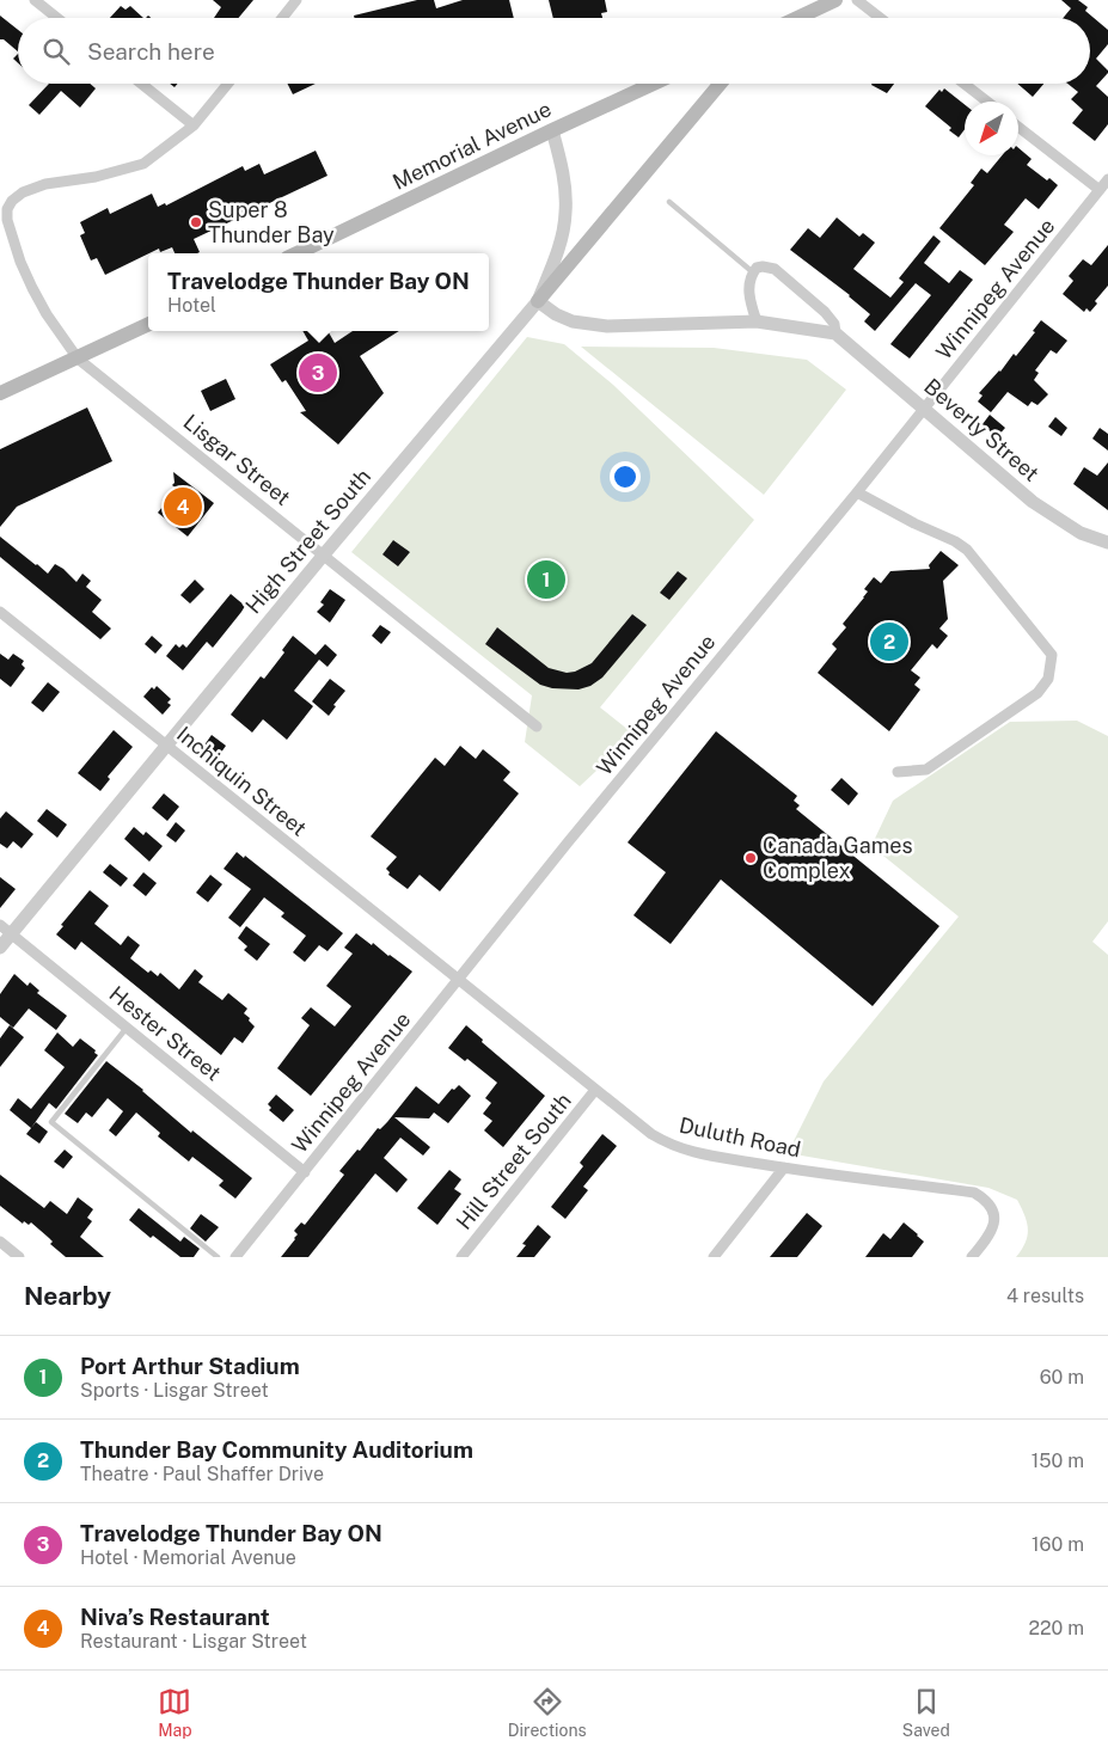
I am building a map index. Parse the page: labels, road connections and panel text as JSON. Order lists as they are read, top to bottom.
{
  "streets": {
    "main road": ["Memorial Avenue"],
    "street": [
      "Winnipeg Avenue",
      "Beverly Street",
      "Lisgar Street",
      "High Street South",
      "Inchiquin Street",
      "Hester Street",
      "Duluth Road",
      "Hill Street South"
    ]
  },
  "crossings": [
    ["Memorial Avenue", "High Street South"],
    ["Winnipeg Avenue", "Beverly Street"],
    ["Winnipeg Avenue", "Inchiquin Street"],
    ["Winnipeg Avenue", "Hester Street"],
    ["Winnipeg Avenue", "Duluth Road"],
    ["Lisgar Street", "High Street South"],
    ["High Street South", "Inchiquin Street"],
    ["High Street South", "Hester Street"],
    ["Inchiquin Street", "Duluth Road"],
    ["Duluth Road", "Hill Street South"]
  ],
  "places": ["Super 8 Thunder Bay", "Canada Games Complex"],
  "north": "bottom left",
  "page": {
    "search": "Search here",
    "popup": ["Travelodge Thunder Bay ON", "Hotel"],
    "pins": [
      "3",
      "4",
      "1",
      "2"
    ],
    "heading": ["Nearby", "4 results"],
    "list": [
      {
        "mark": "1",
        "name": "Port Arthur Stadium",
        "note": "Sports · Lisgar Street",
        "value": "60 m"
      },
      {
        "mark": "2",
        "name": "Thunder Bay Community Auditorium",
        "note": "Theatre · Paul Shaffer Drive",
        "value": "150 m"
      },
      {
        "mark": "3",
        "name": "Travelodge Thunder Bay ON",
        "note": "Hotel · Memorial Avenue",
        "value": "160 m"
      },
      {
        "mark": "4",
        "name": "Niva’s Restaurant",
        "note": "Restaurant · Lisgar Street",
        "value": "220 m"
      }
    ],
    "nav": ["Map", "Directions", "Saved"]
  }
}
